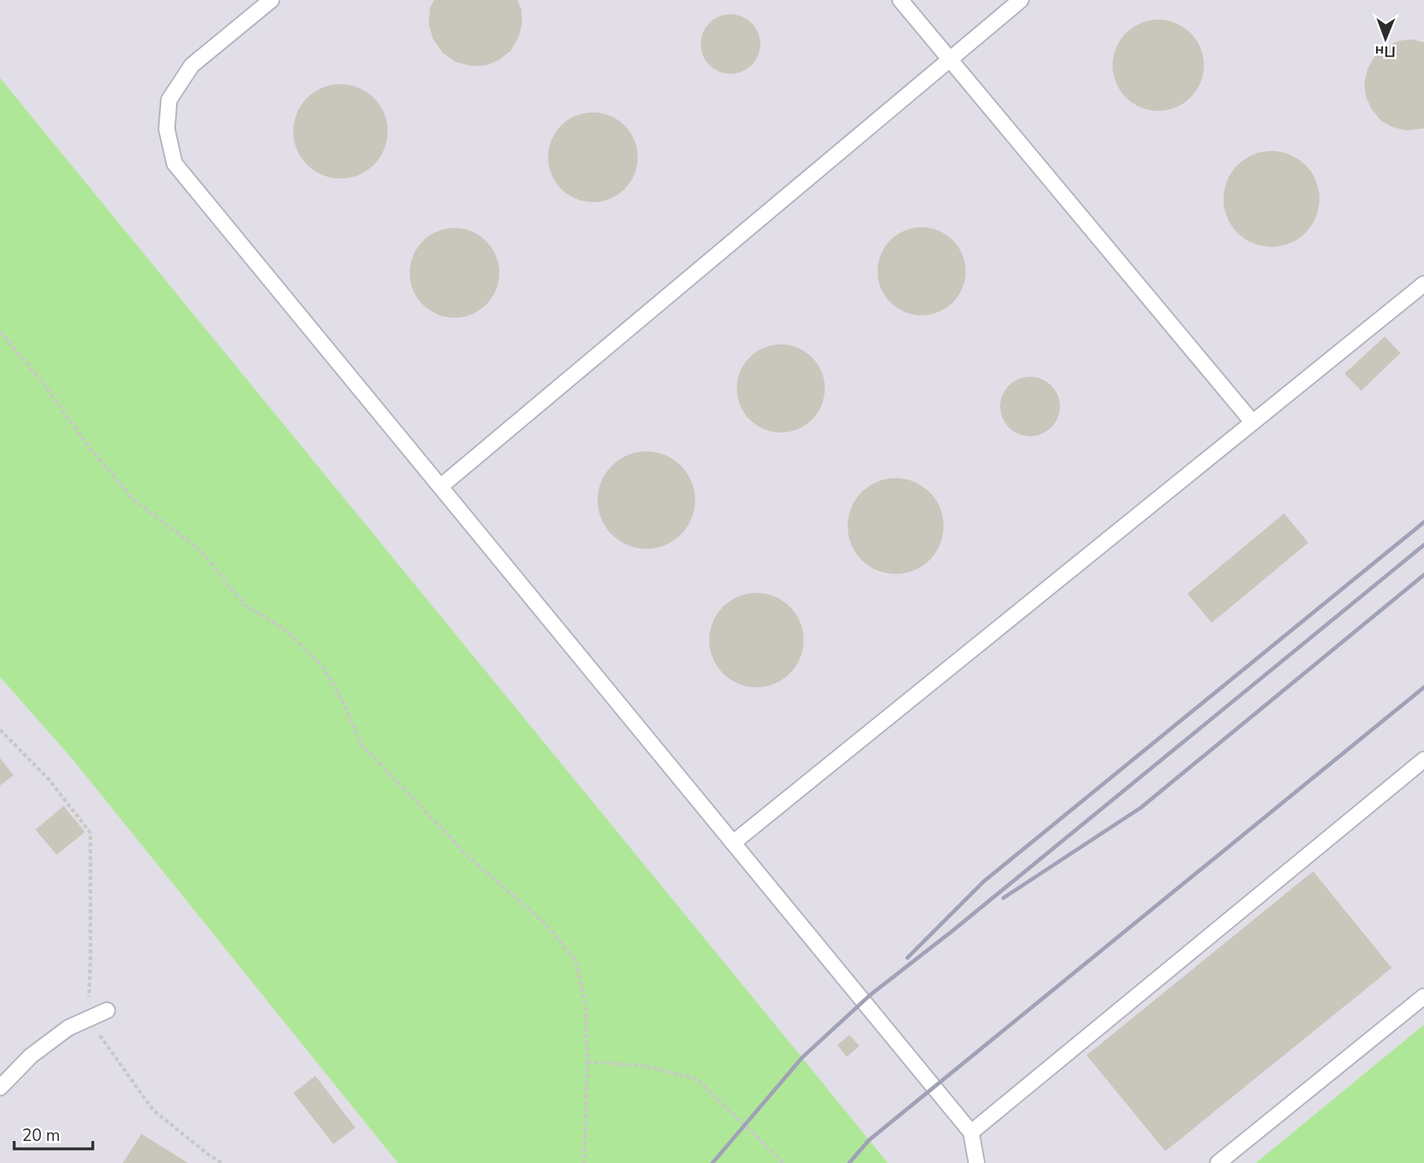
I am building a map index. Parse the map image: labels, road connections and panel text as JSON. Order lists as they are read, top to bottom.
{
  "scale_bar": "20 m",
  "north": "bottom"
}
